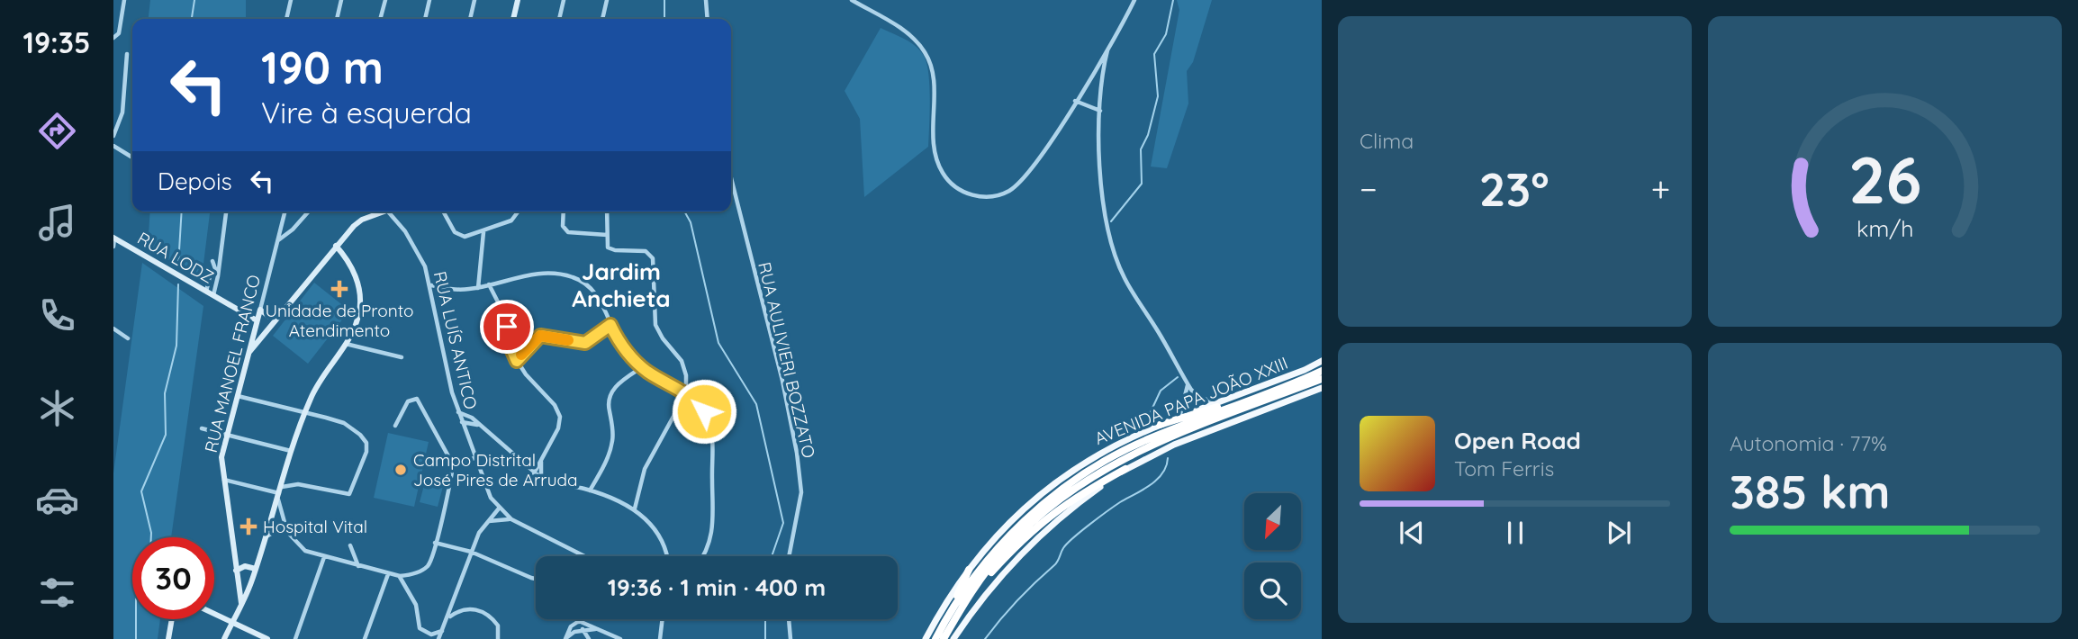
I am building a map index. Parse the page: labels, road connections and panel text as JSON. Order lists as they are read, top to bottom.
{
  "streets": {
    "highway": ["AVENIDA PAPA JOÃO XXIII"],
    "street": [
      "RUA LODZ",
      "RUA LUÍS ANTICO",
      "RUA AULIVIERI BOZZATO",
      "RUA MANOEL FRANCO"
    ]
  },
  "crossings": [
    ["RUA LODZ", "RUA MANOEL FRANCO"]
  ],
  "districts": ["Jardim Anchieta"],
  "places": {
    "health": ["Unidade de Pronto Atendimento", "Hospital Vital"],
    "other": ["Campo Distrital José Pires de Arruda"]
  },
  "north": "bottom left",
  "page": {
    "tabs": "19:35",
    "tile": [
      "Clima",
      ["Autonomia · 77%", "385 km"]
    ],
    "turn": ["190 m", "Vire à esquerda"],
    "then": "Depois",
    "heat": ["−", "23°", "+"],
    "song": ["Open Road", "Tom Ferris"],
    "limit": "30",
    "trip": "19:36 · 1 min · 400 m",
    "gauge": ["26", "km/h"]
  }
}
